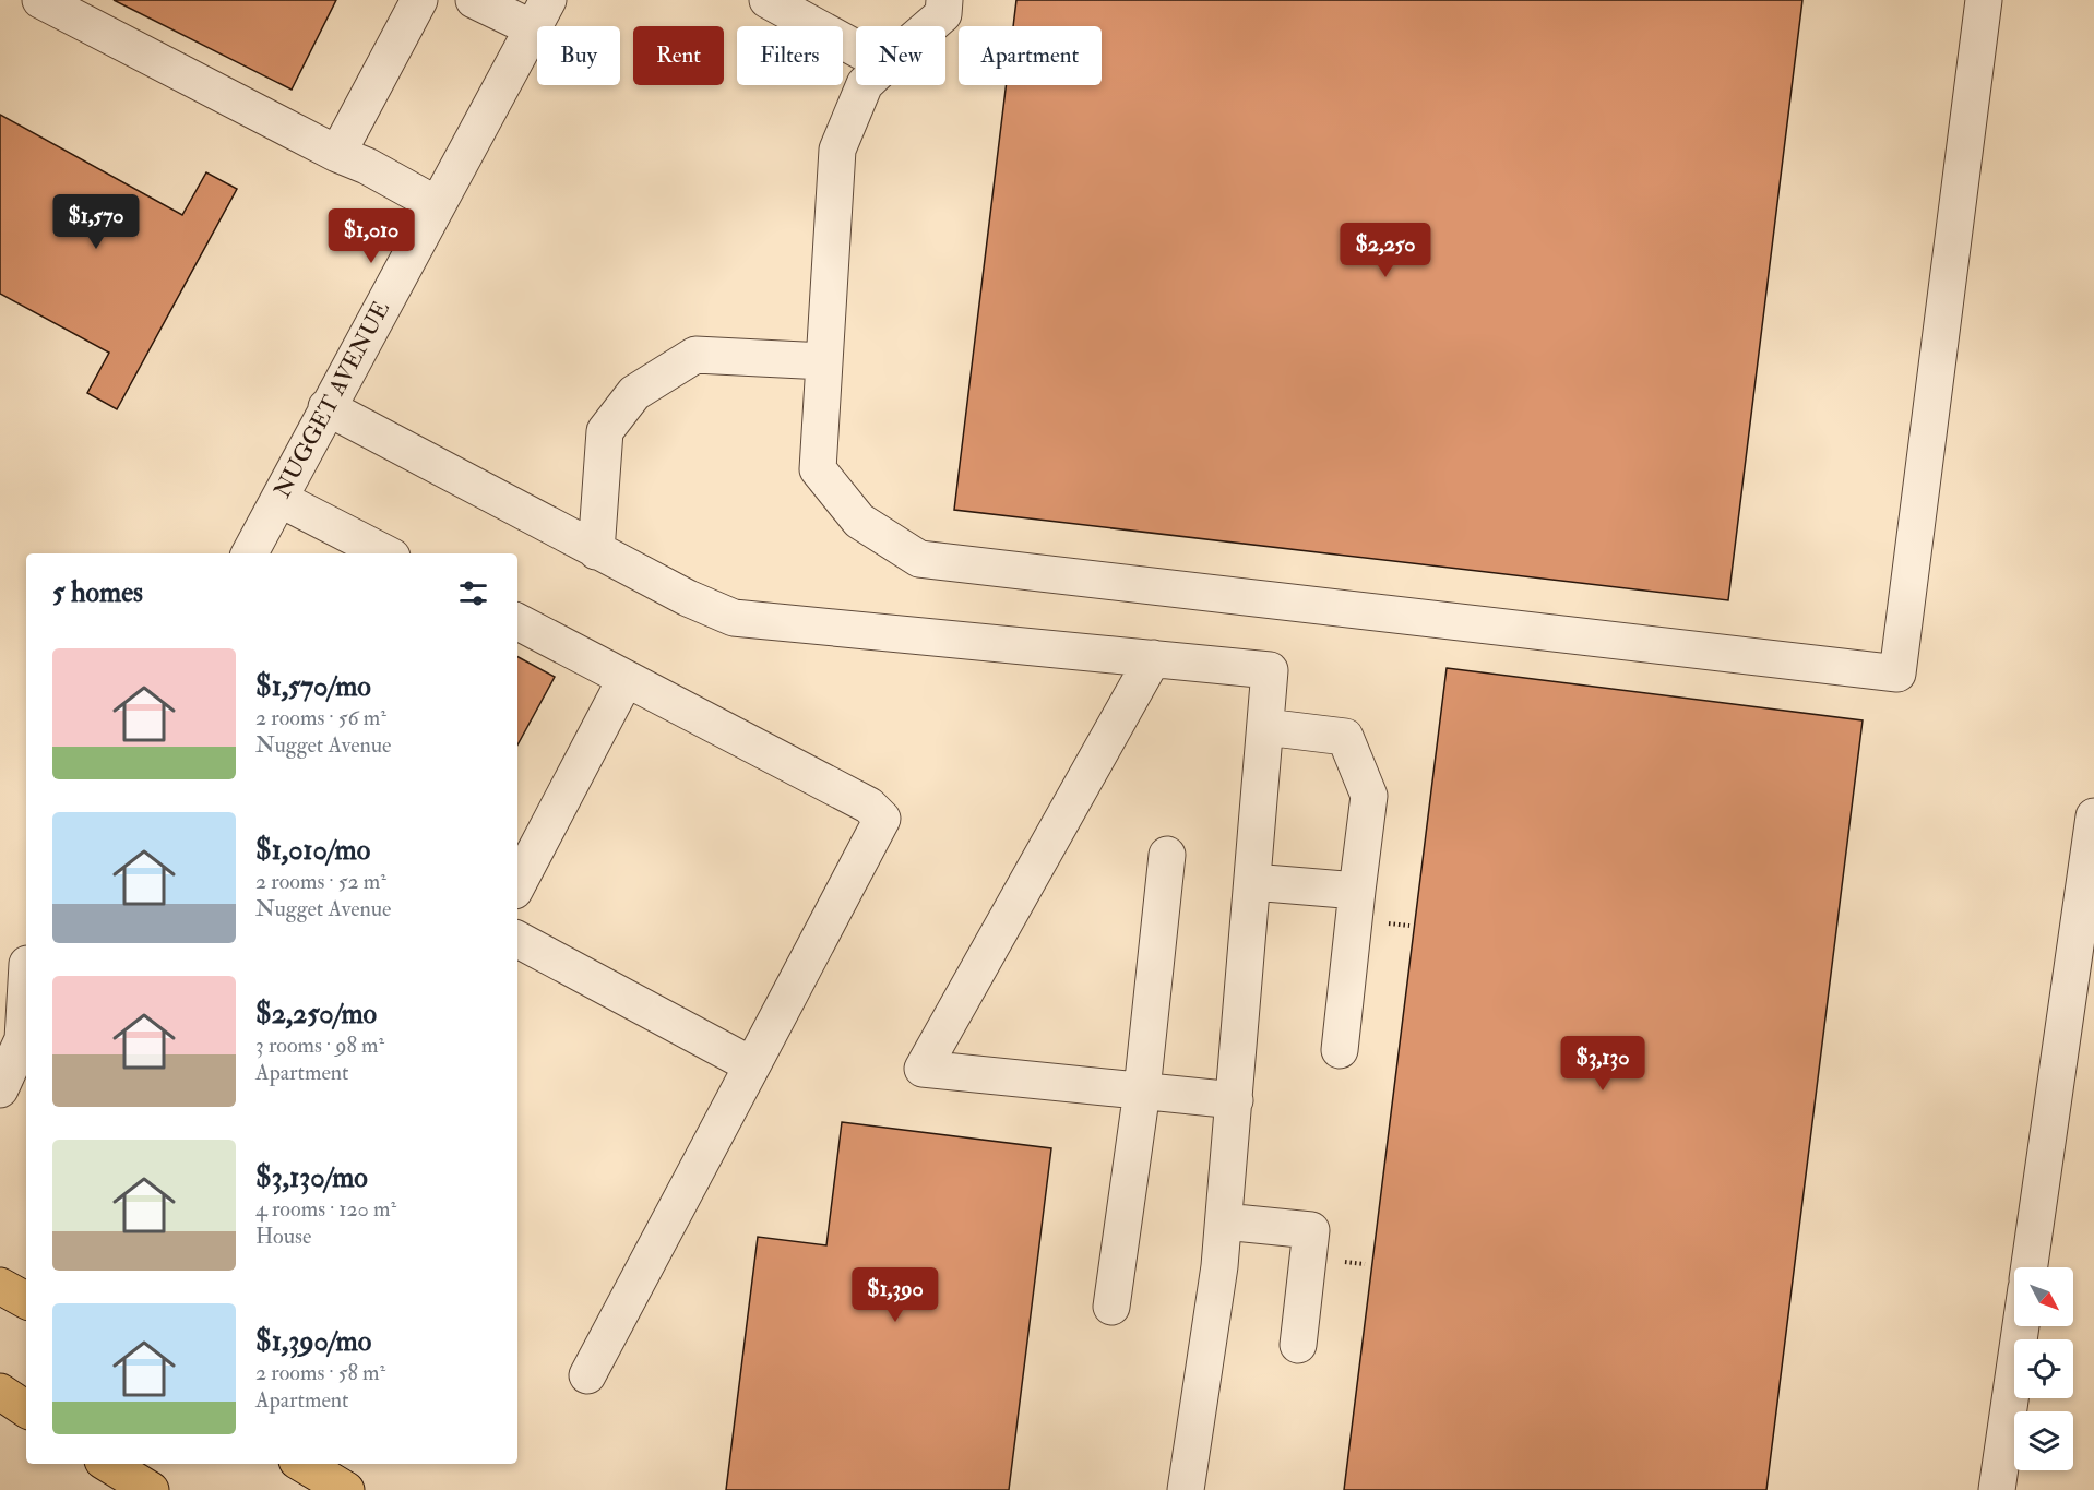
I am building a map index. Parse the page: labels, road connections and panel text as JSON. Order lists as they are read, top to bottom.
{
  "streets": {
    "street": ["NUGGET AVENUE"]
  },
  "north": "bottom right",
  "page": {
    "chip": [
      "Buy",
      "Rent",
      "Filters",
      "New",
      "Apartment"
    ],
    "price": [
      "$1,570",
      "$1,010",
      "$2,250",
      "$3,130",
      "$1,390"
    ],
    "heading": "5 homes",
    "list": [
      {
        "name": "$1,570/mo",
        "note": "2 rooms · 56 m² · Nugget Avenue"
      },
      {
        "name": "$1,010/mo",
        "note": "2 rooms · 52 m² · Nugget Avenue"
      },
      {
        "name": "$2,250/mo",
        "note": "3 rooms · 98 m² · Apartment"
      },
      {
        "name": "$3,130/mo",
        "note": "4 rooms · 120 m² · House"
      },
      {
        "name": "$1,390/mo",
        "note": "2 rooms · 58 m² · Apartment"
      }
    ]
  }
}
